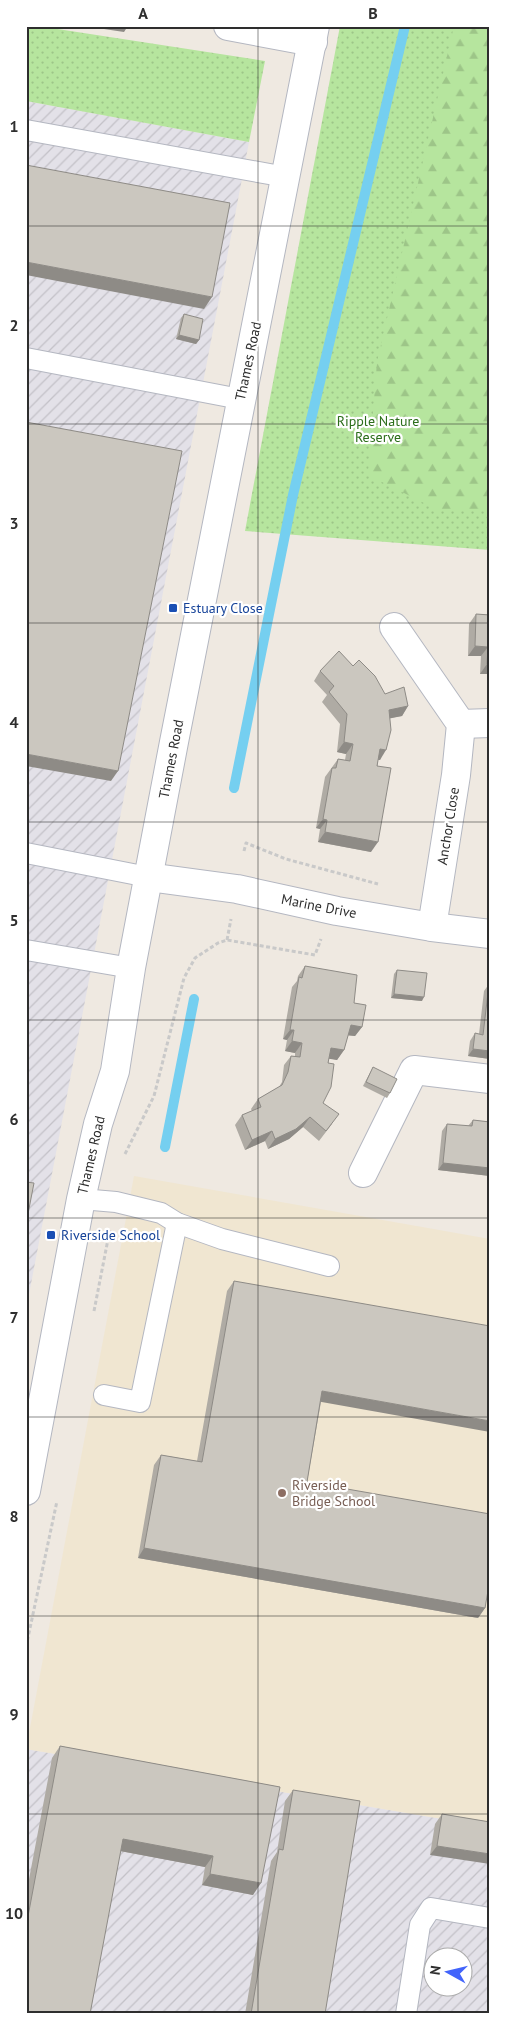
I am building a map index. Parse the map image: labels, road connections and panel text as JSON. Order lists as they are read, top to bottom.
{
  "streets": {
    "street": ["Thames Road", "Anchor Close", "Marine Drive"]
  },
  "crossings": [
    ["Thames Road", "Marine Drive"],
    ["Anchor Close", "Marine Drive"]
  ],
  "parks": ["Ripple Nature Reserve"],
  "places": {
    "transit": ["Estuary Close", "Riverside School"],
    "other": ["Riverside Bridge School"]
  },
  "north": "left",
  "grid": {
    "columns": ["A", "B"],
    "rows": [
      "1",
      "2",
      "3",
      "4",
      "5",
      "6",
      "7",
      "8",
      "9",
      "10"
    ]
  }
}
